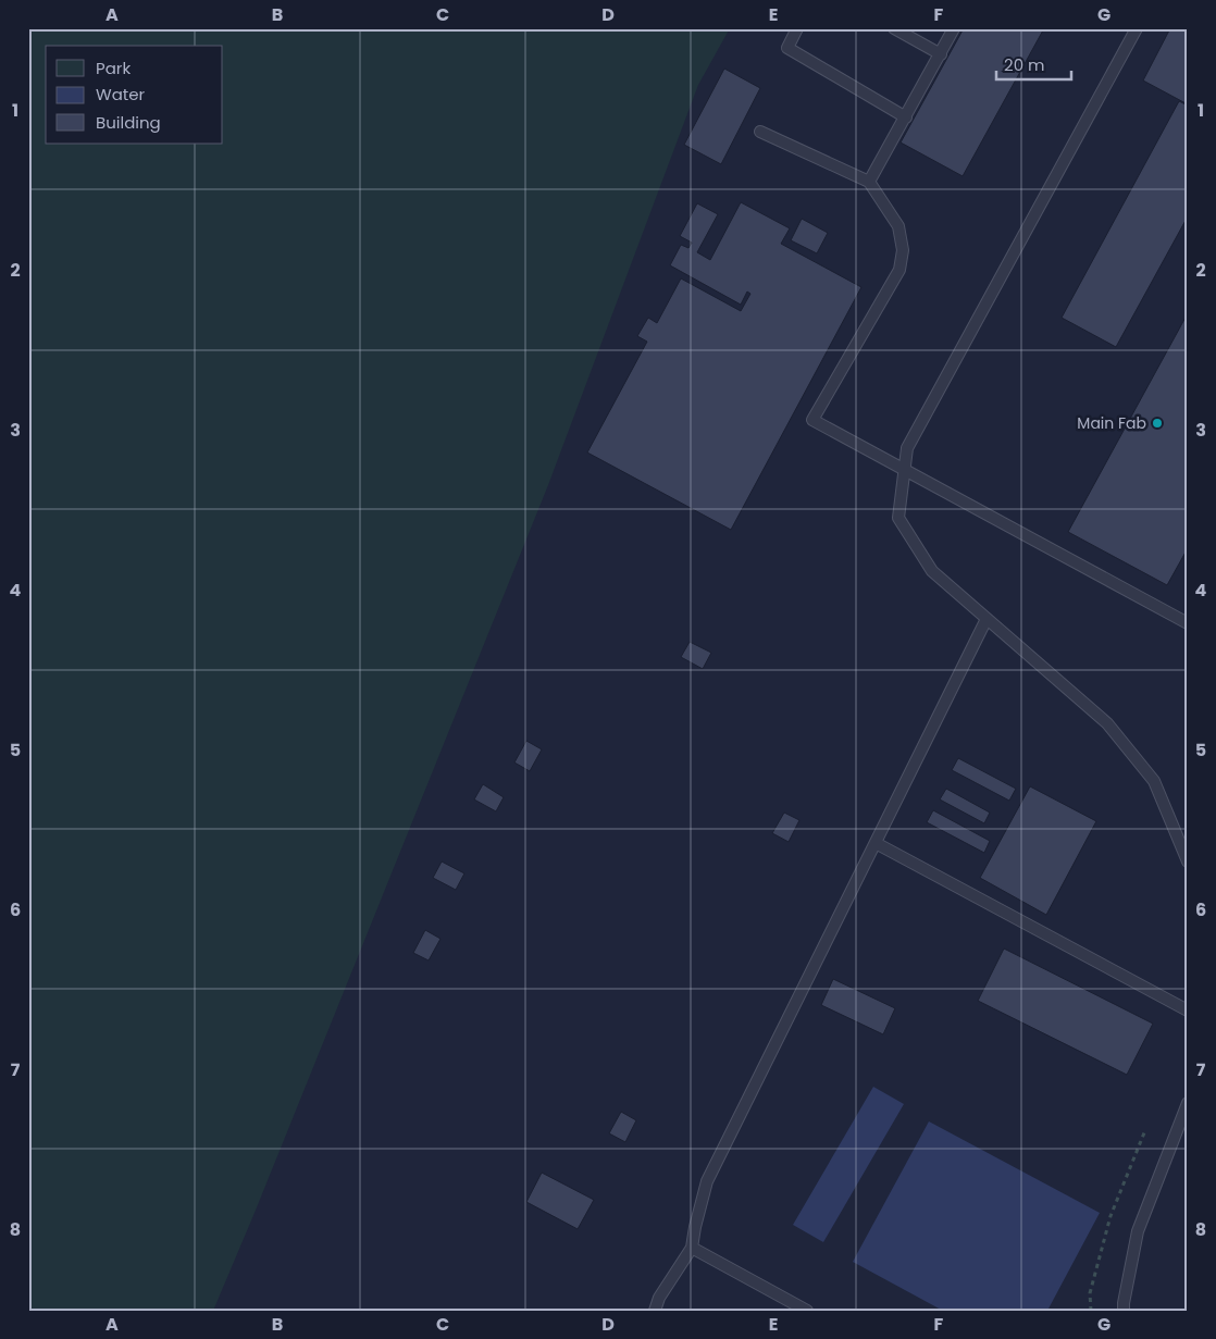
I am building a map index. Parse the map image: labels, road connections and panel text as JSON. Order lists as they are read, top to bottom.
{
  "places": ["Main Fab"],
  "legend": ["Park", "Water", "Building"],
  "scale_bar": "20 m",
  "grid": {
    "columns": [
      "A",
      "B",
      "C",
      "D",
      "E",
      "F",
      "G"
    ],
    "rows": [
      "1",
      "2",
      "3",
      "4",
      "5",
      "6",
      "7",
      "8"
    ]
  }
}
